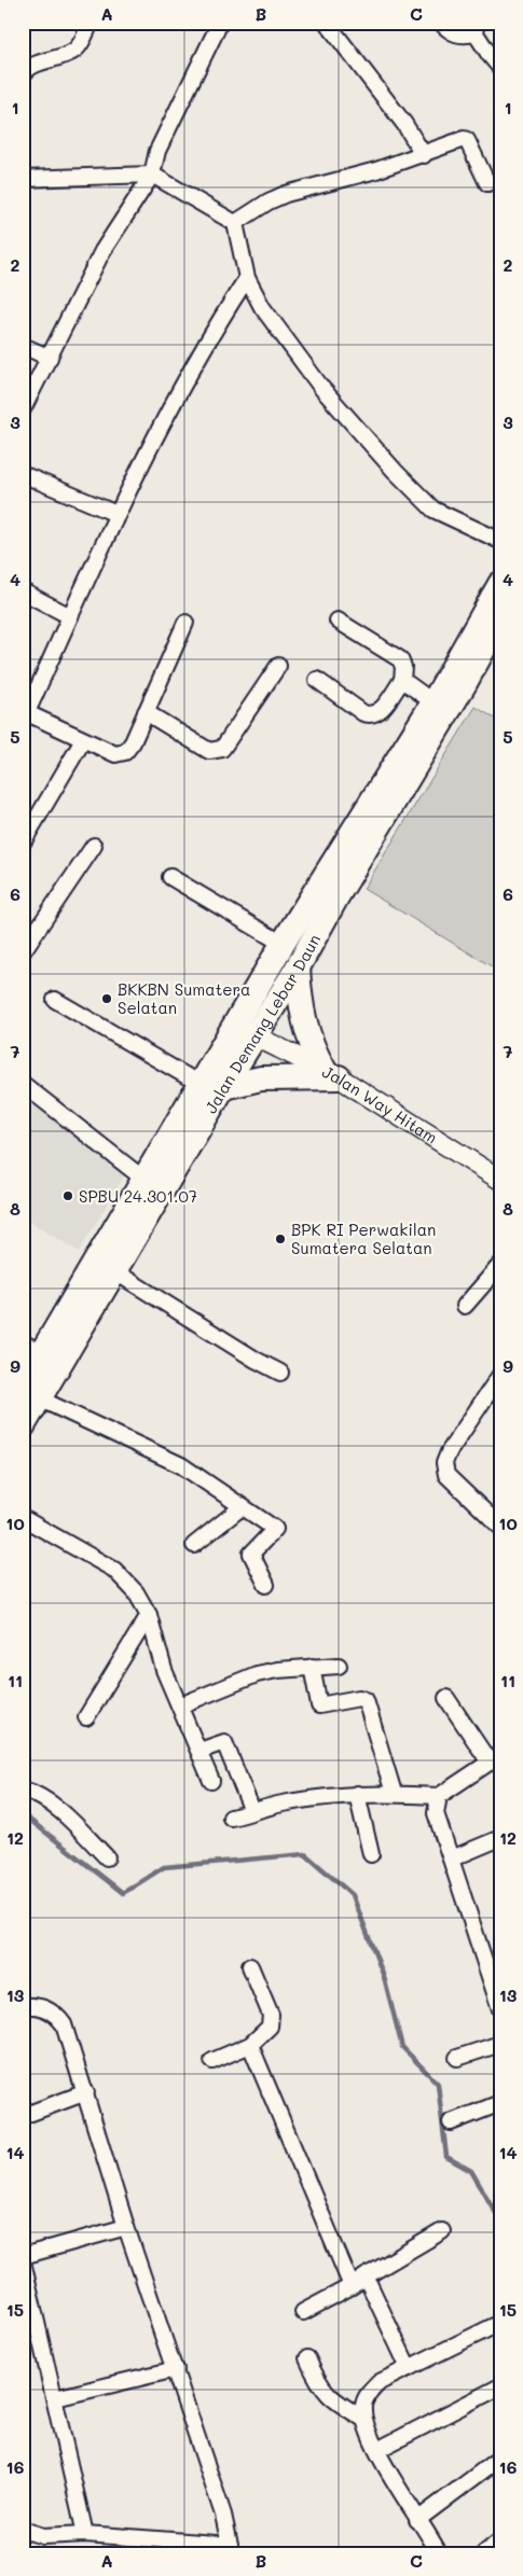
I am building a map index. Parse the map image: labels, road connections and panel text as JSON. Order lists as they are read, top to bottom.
{
  "streets": {
    "highway": ["Jalan Demang Lebar Daun"],
    "street": ["Jalan Way Hitam"]
  },
  "crossings": [
    ["Jalan Demang Lebar Daun", "Jalan Way Hitam"]
  ],
  "places": ["BKKBN Sumatera Selatan", "SPBU 24.301.07", "BPK RI Perwakilan Sumatera Selatan"],
  "grid": {
    "columns": ["A", "B", "C"],
    "rows": [
      "1",
      "2",
      "3",
      "4",
      "5",
      "6",
      "7",
      "8",
      "9",
      "10",
      "11",
      "12",
      "13",
      "14",
      "15",
      "16"
    ]
  }
}
